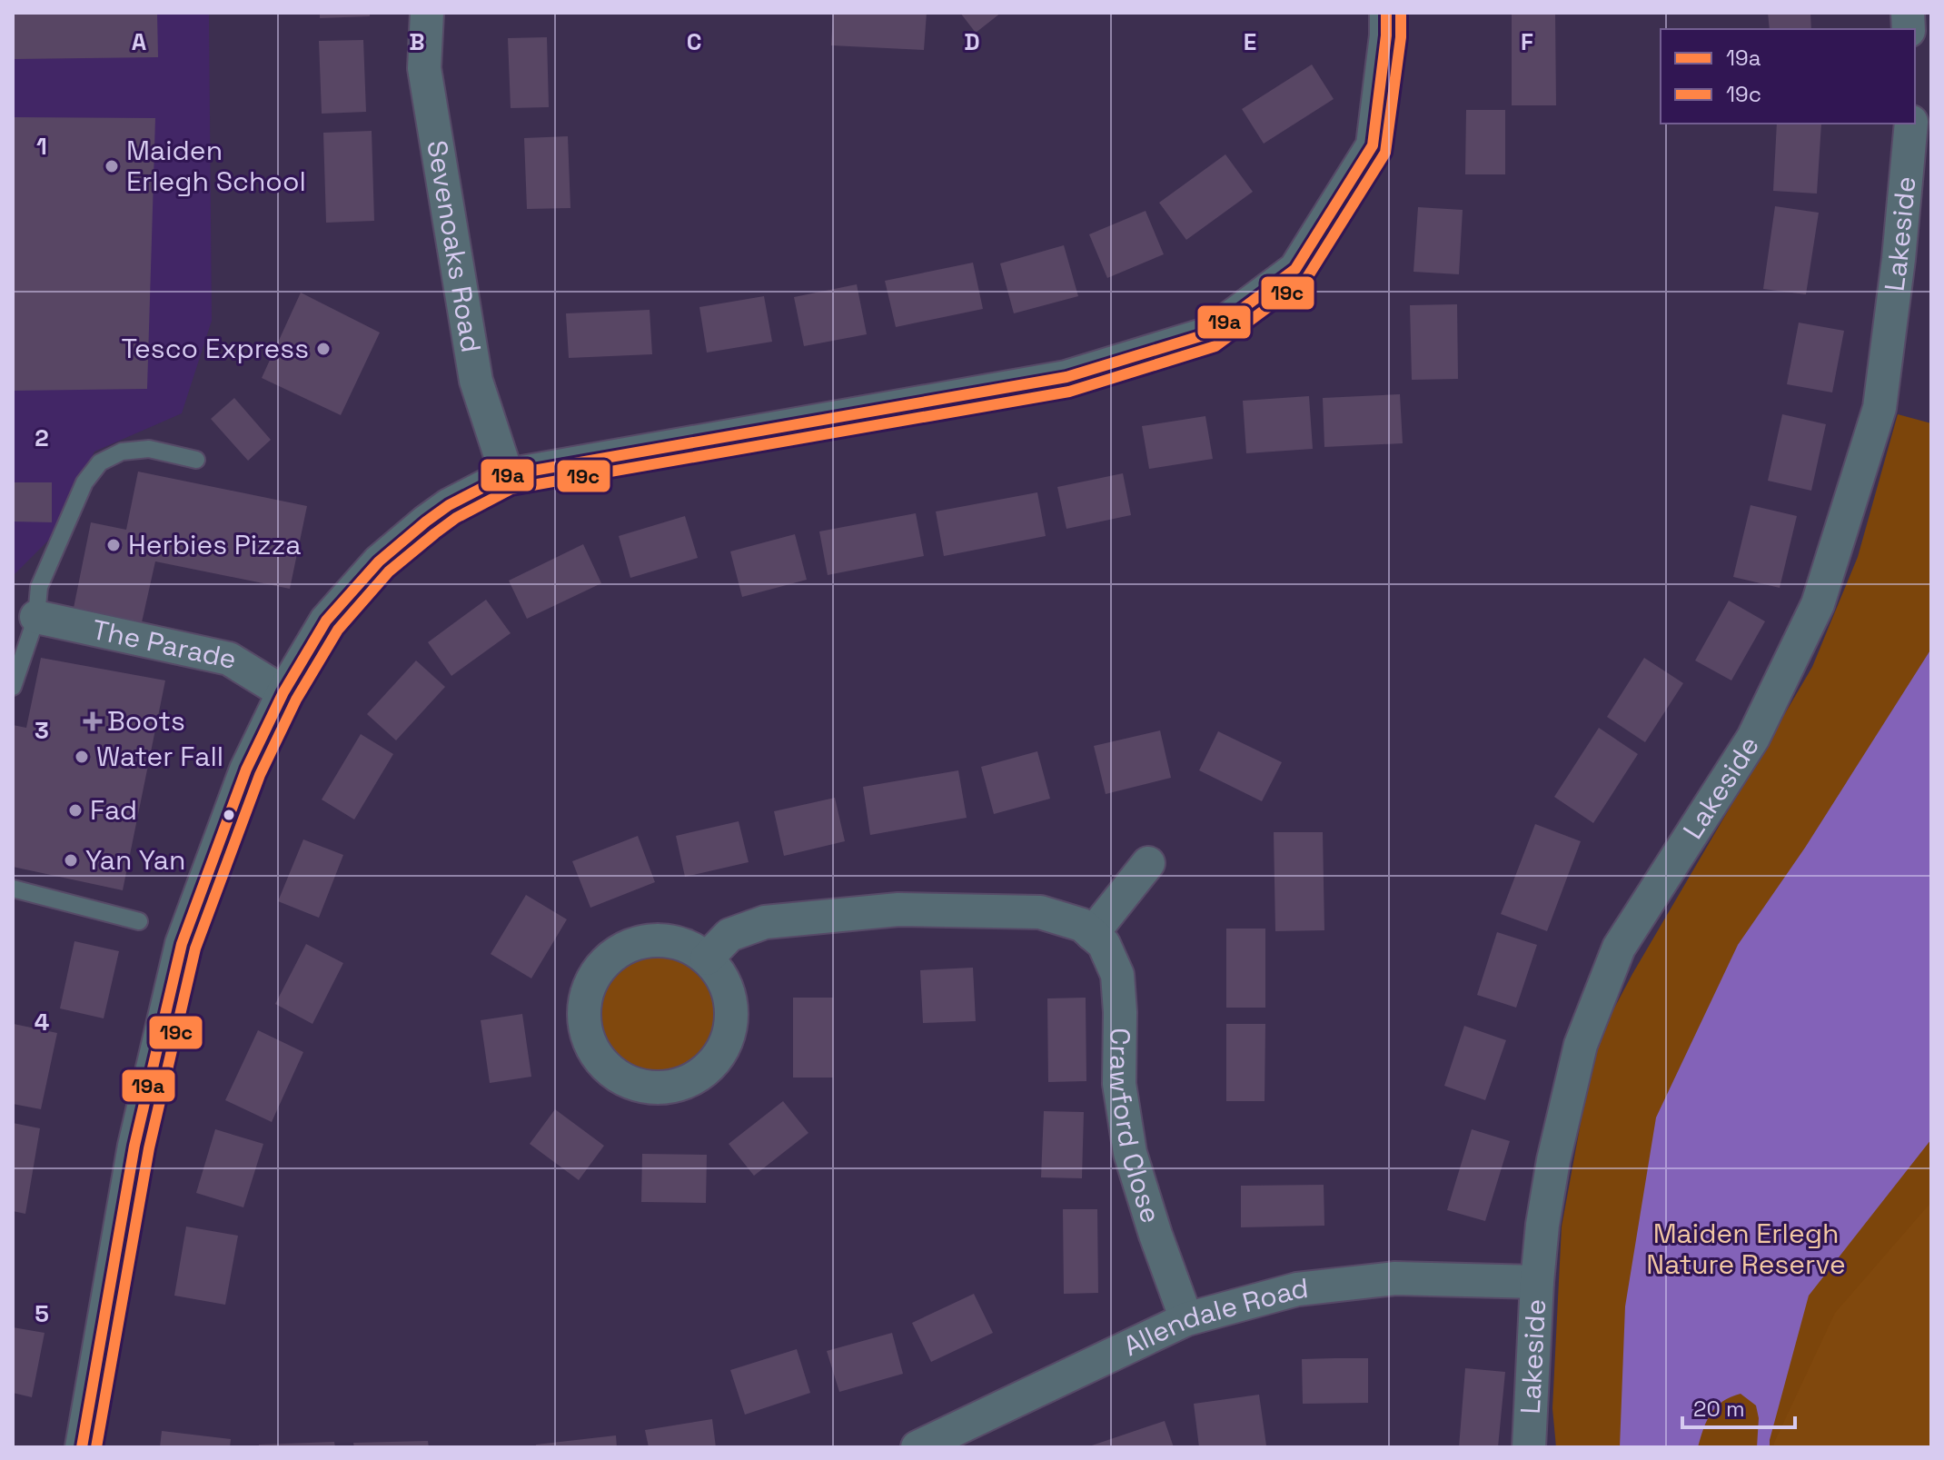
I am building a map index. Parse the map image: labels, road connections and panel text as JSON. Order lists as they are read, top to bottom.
{
  "streets": {
    "street": [
      "Lakeside",
      "Sevenoaks Road",
      "The Parade",
      "Crawford Close",
      "Allendale Road"
    ]
  },
  "crossings": [
    ["Lakeside", "Allendale Road"],
    ["Crawford Close", "Allendale Road"]
  ],
  "parks": ["Maiden Erlegh Nature Reserve"],
  "places": {
    "other": [
      "Maiden Erlegh School",
      "Tesco Express",
      "Herbies Pizza",
      "Water Fall",
      "Fad",
      "Yan Yan"
    ],
    "health": ["Boots"]
  },
  "lines": ["transit line 19a", "transit line 19c"],
  "legend": ["19a", "19c"],
  "scale_bar": "20 m",
  "grid": {
    "columns": [
      "A",
      "B",
      "C",
      "D",
      "E",
      "F"
    ],
    "rows": [
      "1",
      "2",
      "3",
      "4",
      "5"
    ]
  }
}
